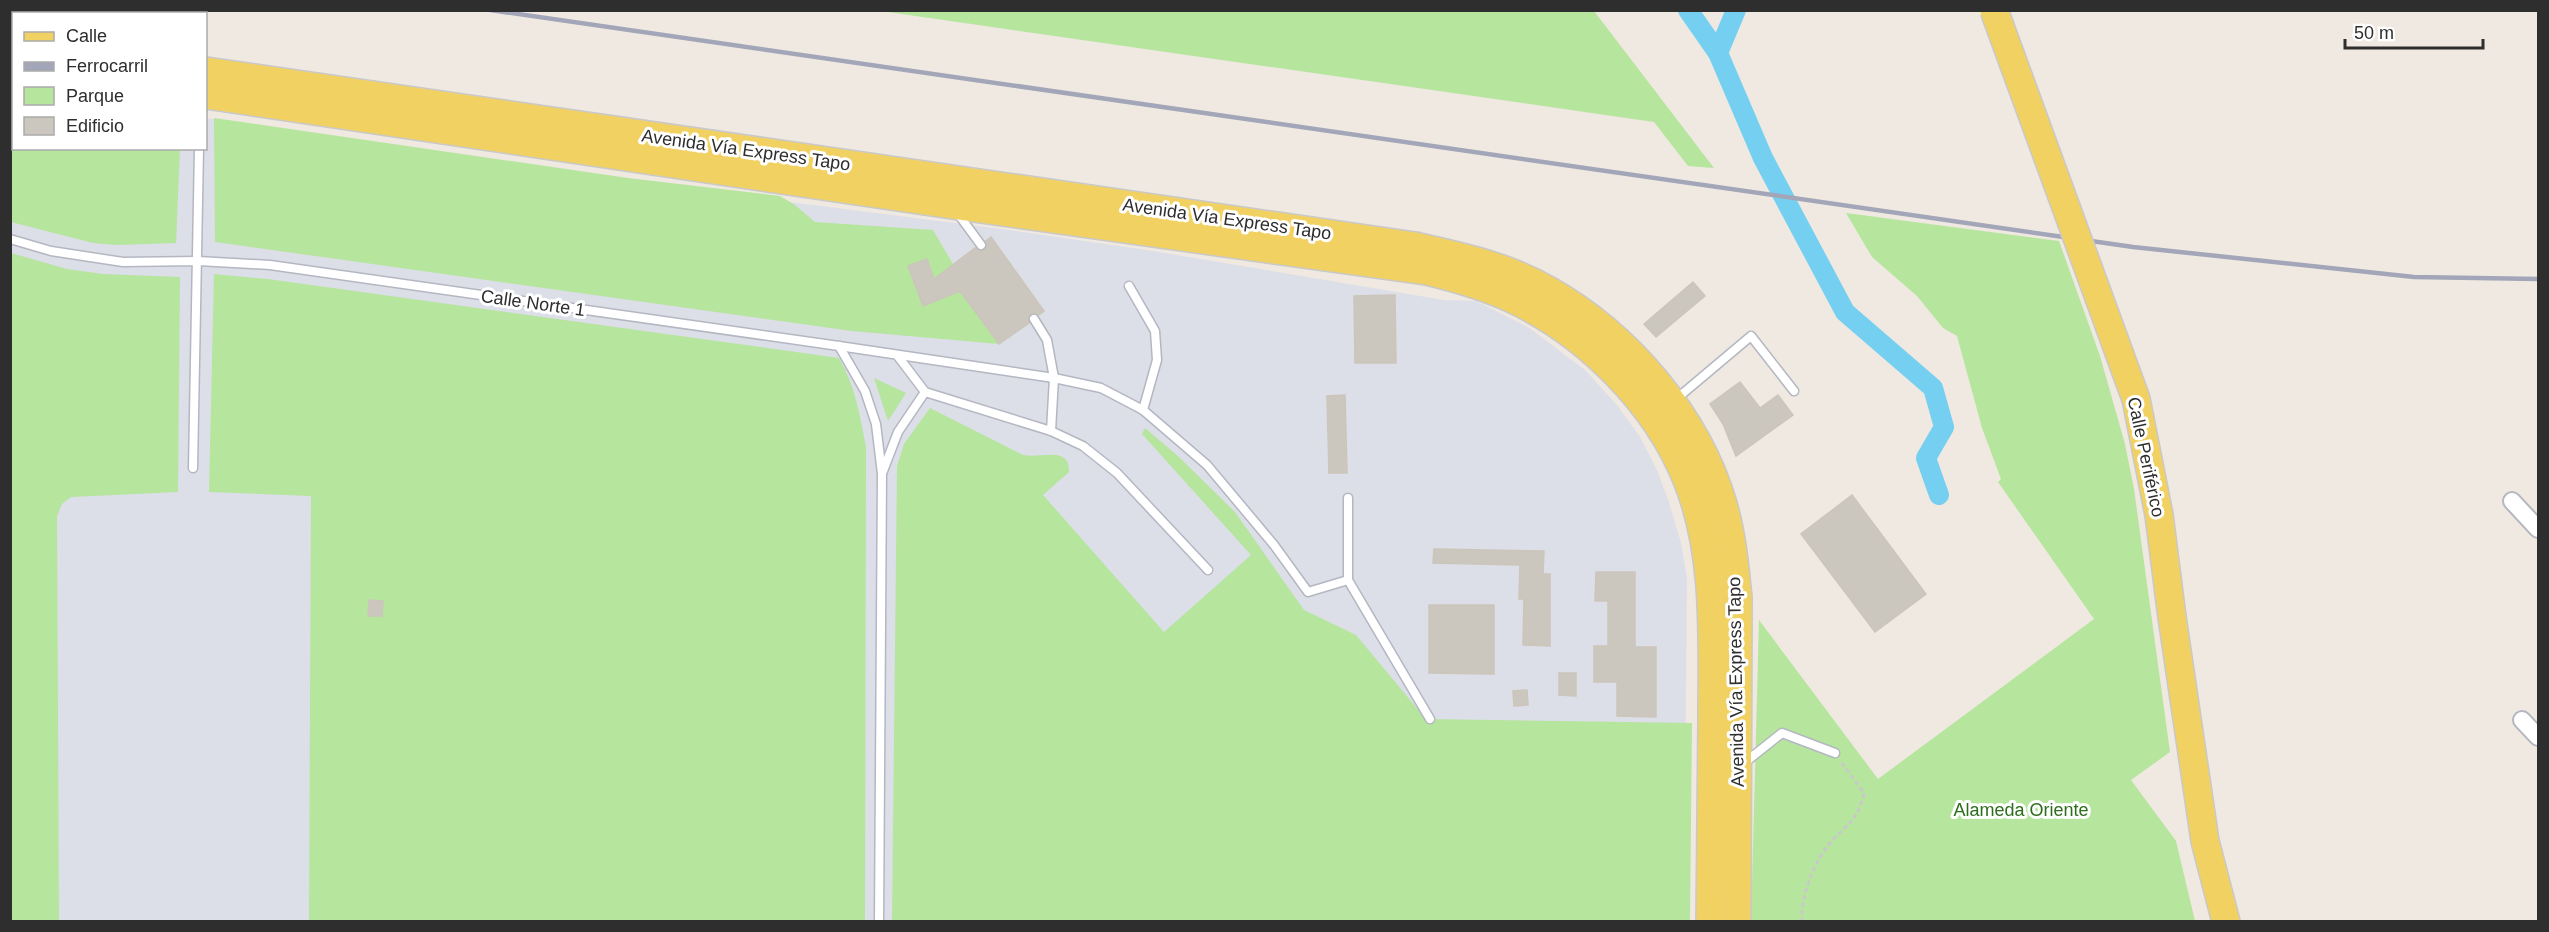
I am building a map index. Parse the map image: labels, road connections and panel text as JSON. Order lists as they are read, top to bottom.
{
  "streets": {
    "main road": ["Avenida Vía Express Tapo", "Calle Periférico"],
    "lane": ["Calle Norte 1"]
  },
  "parks": ["Alameda Oriente"],
  "legend": [
    "Calle",
    "Ferrocarril",
    "Parque",
    "Edificio"
  ],
  "scale_bar": "50 m"
}
